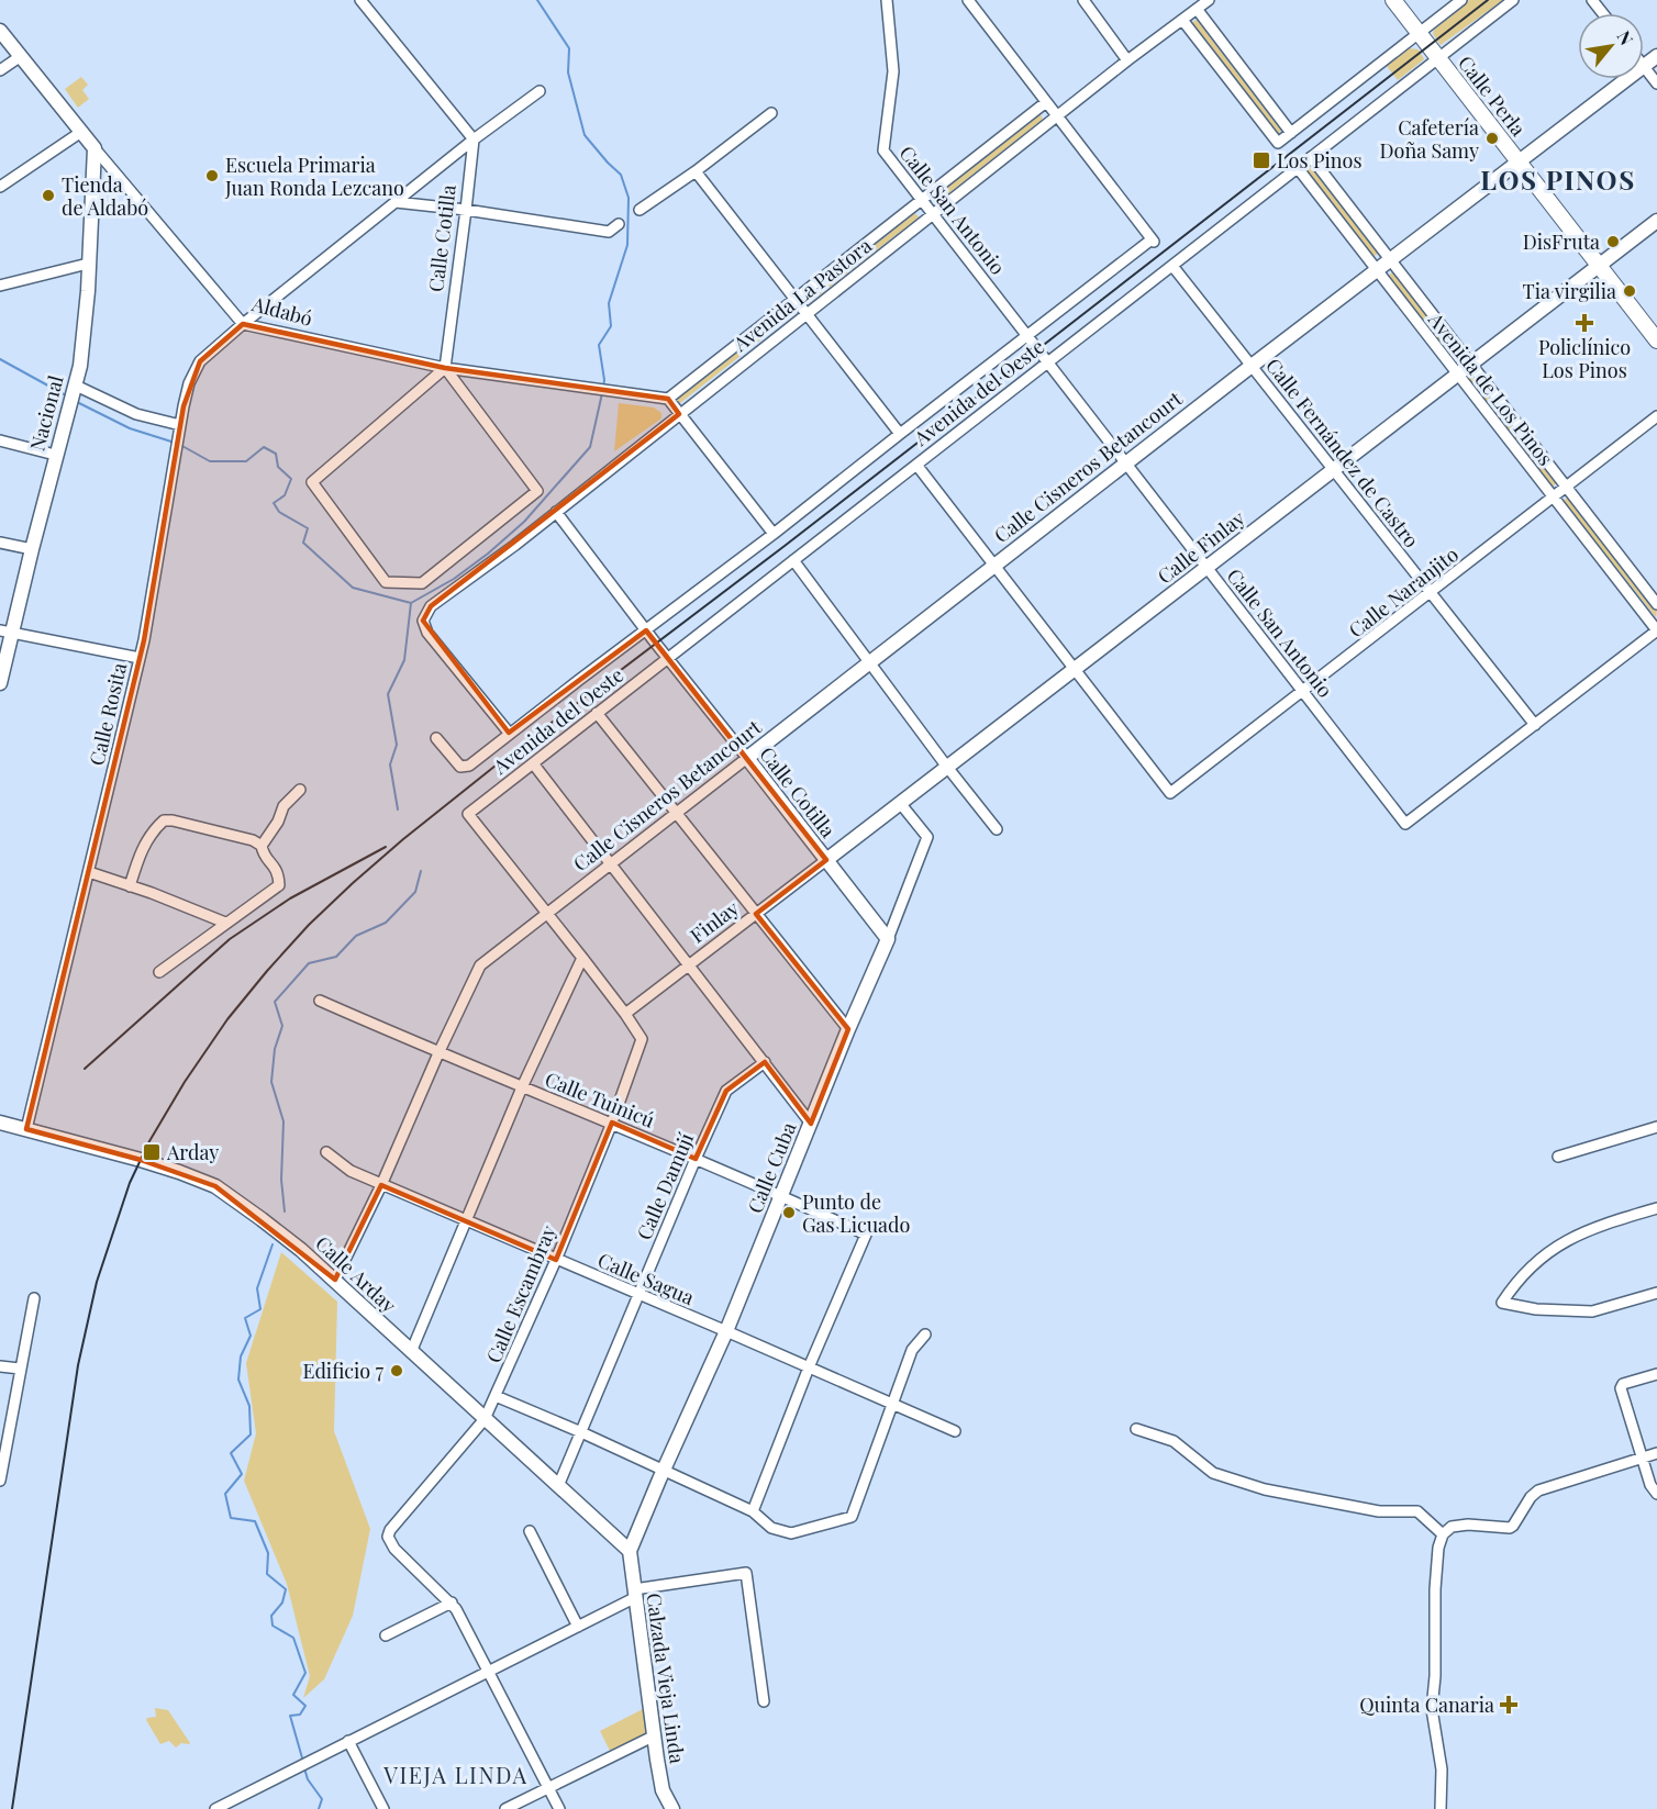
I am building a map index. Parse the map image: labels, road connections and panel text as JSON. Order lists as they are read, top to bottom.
{
  "streets": {
    "main road": ["Calle Perla"],
    "street": [
      "Calle San Antonio",
      "Calle Cotilla",
      "Avenida La Pastora",
      "Aldabó",
      "Avenida de Los Pinos",
      "Avenida del Oeste",
      "Nacional",
      "Calle Fernández de Castro",
      "Calle Cisneros Betancourt",
      "Calle Finlay",
      "Calle Naranjito",
      "Calle Rosita",
      "Finlay",
      "Calle Tuinicú",
      "Calle Cuba",
      "Calle Damují",
      "Calle Arday",
      "Calle Sagua",
      "Calle Escambray",
      "Calzada Vieja Linda"
    ]
  },
  "crossings": [
    ["Calle Perla", "Avenida del Oeste"],
    ["Calle Perla", "Calle Cisneros Betancourt"],
    ["Calle Perla", "Calle Finlay"],
    ["Calle San Antonio", "Avenida La Pastora"],
    ["Calle San Antonio", "Avenida del Oeste"],
    ["Calle San Antonio", "Calle Fernández de Castro"],
    ["Calle San Antonio", "Calle Cisneros Betancourt"],
    ["Calle San Antonio", "Calle Finlay"],
    ["Calle San Antonio", "Calle Naranjito"],
    ["Calle Cotilla", "Avenida La Pastora"],
    ["Calle Cotilla", "Aldabó"],
    ["Calle Cotilla", "Avenida del Oeste"],
    ["Calle Cotilla", "Calle Cisneros Betancourt"],
    ["Calle Cotilla", "Calle Finlay"],
    ["Calle Cotilla", "Calle Rosita"],
    ["Calle Cotilla", "Finlay"],
    ["Calle Cotilla", "Calle Cuba"],
    ["Avenida La Pastora", "Aldabó"],
    ["Avenida La Pastora", "Avenida del Oeste"],
    ["Aldabó", "Nacional"],
    ["Aldabó", "Calle Rosita"],
    ["Avenida de Los Pinos", "Avenida del Oeste"],
    ["Avenida de Los Pinos", "Calle Cisneros Betancourt"],
    ["Avenida de Los Pinos", "Calle Finlay"],
    ["Avenida de Los Pinos", "Calle Naranjito"],
    ["Avenida del Oeste", "Calle Fernández de Castro"],
    ["Avenida del Oeste", "Calle Cisneros Betancourt"],
    ["Calle Fernández de Castro", "Calle Cisneros Betancourt"],
    ["Calle Fernández de Castro", "Calle Finlay"],
    ["Calle Fernández de Castro", "Calle Naranjito"],
    ["Calle Cisneros Betancourt", "Calle Tuinicú"],
    ["Calle Cisneros Betancourt", "Calle Arday"],
    ["Calle Cisneros Betancourt", "Calle Sagua"],
    ["Calle Finlay", "Calle Naranjito"],
    ["Calle Finlay", "Finlay"],
    ["Calle Finlay", "Calle Cuba"],
    ["Calle Rosita", "Calle Arday"],
    ["Finlay", "Calle Escambray"],
    ["Calle Tuinicú", "Calle Cuba"],
    ["Calle Tuinicú", "Calle Damují"],
    ["Calle Tuinicú", "Calle Sagua"],
    ["Calle Tuinicú", "Calle Escambray"],
    ["Calle Cuba", "Calle Arday"],
    ["Calle Cuba", "Calle Sagua"],
    ["Calle Cuba", "Calzada Vieja Linda"],
    ["Calle Damují", "Calle Arday"],
    ["Calle Damují", "Calle Sagua"],
    ["Calle Arday", "Calle Escambray"],
    ["Calle Arday", "Calzada Vieja Linda"],
    ["Calle Sagua", "Calle Escambray"]
  ],
  "districts": ["LOS PINOS", "VIEJA LINDA"],
  "places": {
    "other": [
      "Cafetería Doña Samy",
      "Escuela Primaria Juan Ronda Lezcano",
      "Tienda de Aldabó",
      "DisFruta",
      "Tia virgilia",
      "Punto de Gas Licuado",
      "Edificio 7"
    ],
    "transit": ["Los Pinos", "Arday"],
    "health": ["Policlínico Los Pinos", "Quinta Canaria"]
  },
  "north": "top right"
}
